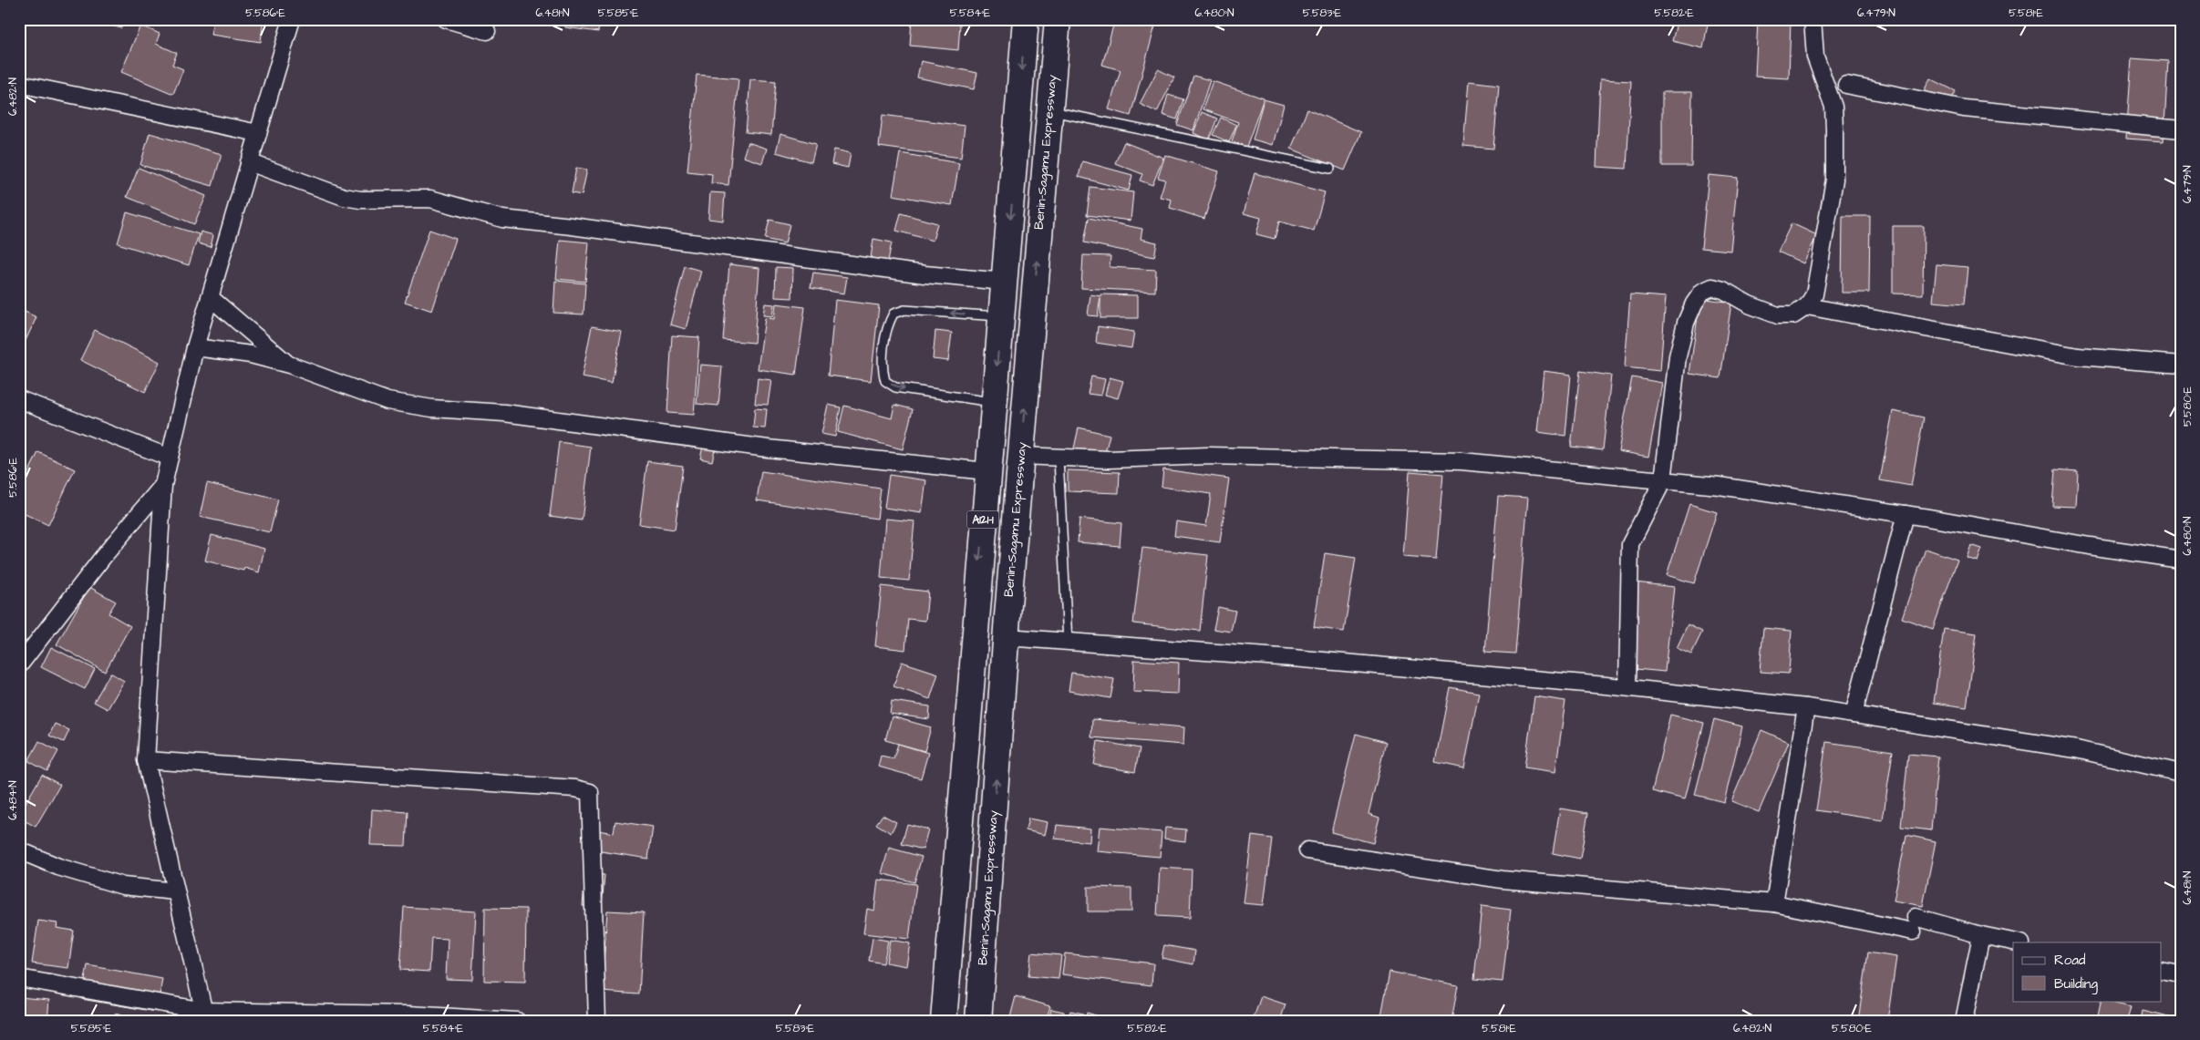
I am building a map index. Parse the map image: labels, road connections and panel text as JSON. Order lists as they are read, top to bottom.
{
  "streets": {
    "highway": ["Benin-Sagamu Expressway", "A121-1"]
  },
  "legend": ["Road", "Building"],
  "coordinates": [
    "5.586°E",
    "6.481°N",
    "5.585°E",
    "5.584°E",
    "6.480°N",
    "5.583°E",
    "5.582°E",
    "6.479°N",
    "5.581°E",
    "6.482°N",
    "5.580°E",
    "6.484°N"
  ]
}
